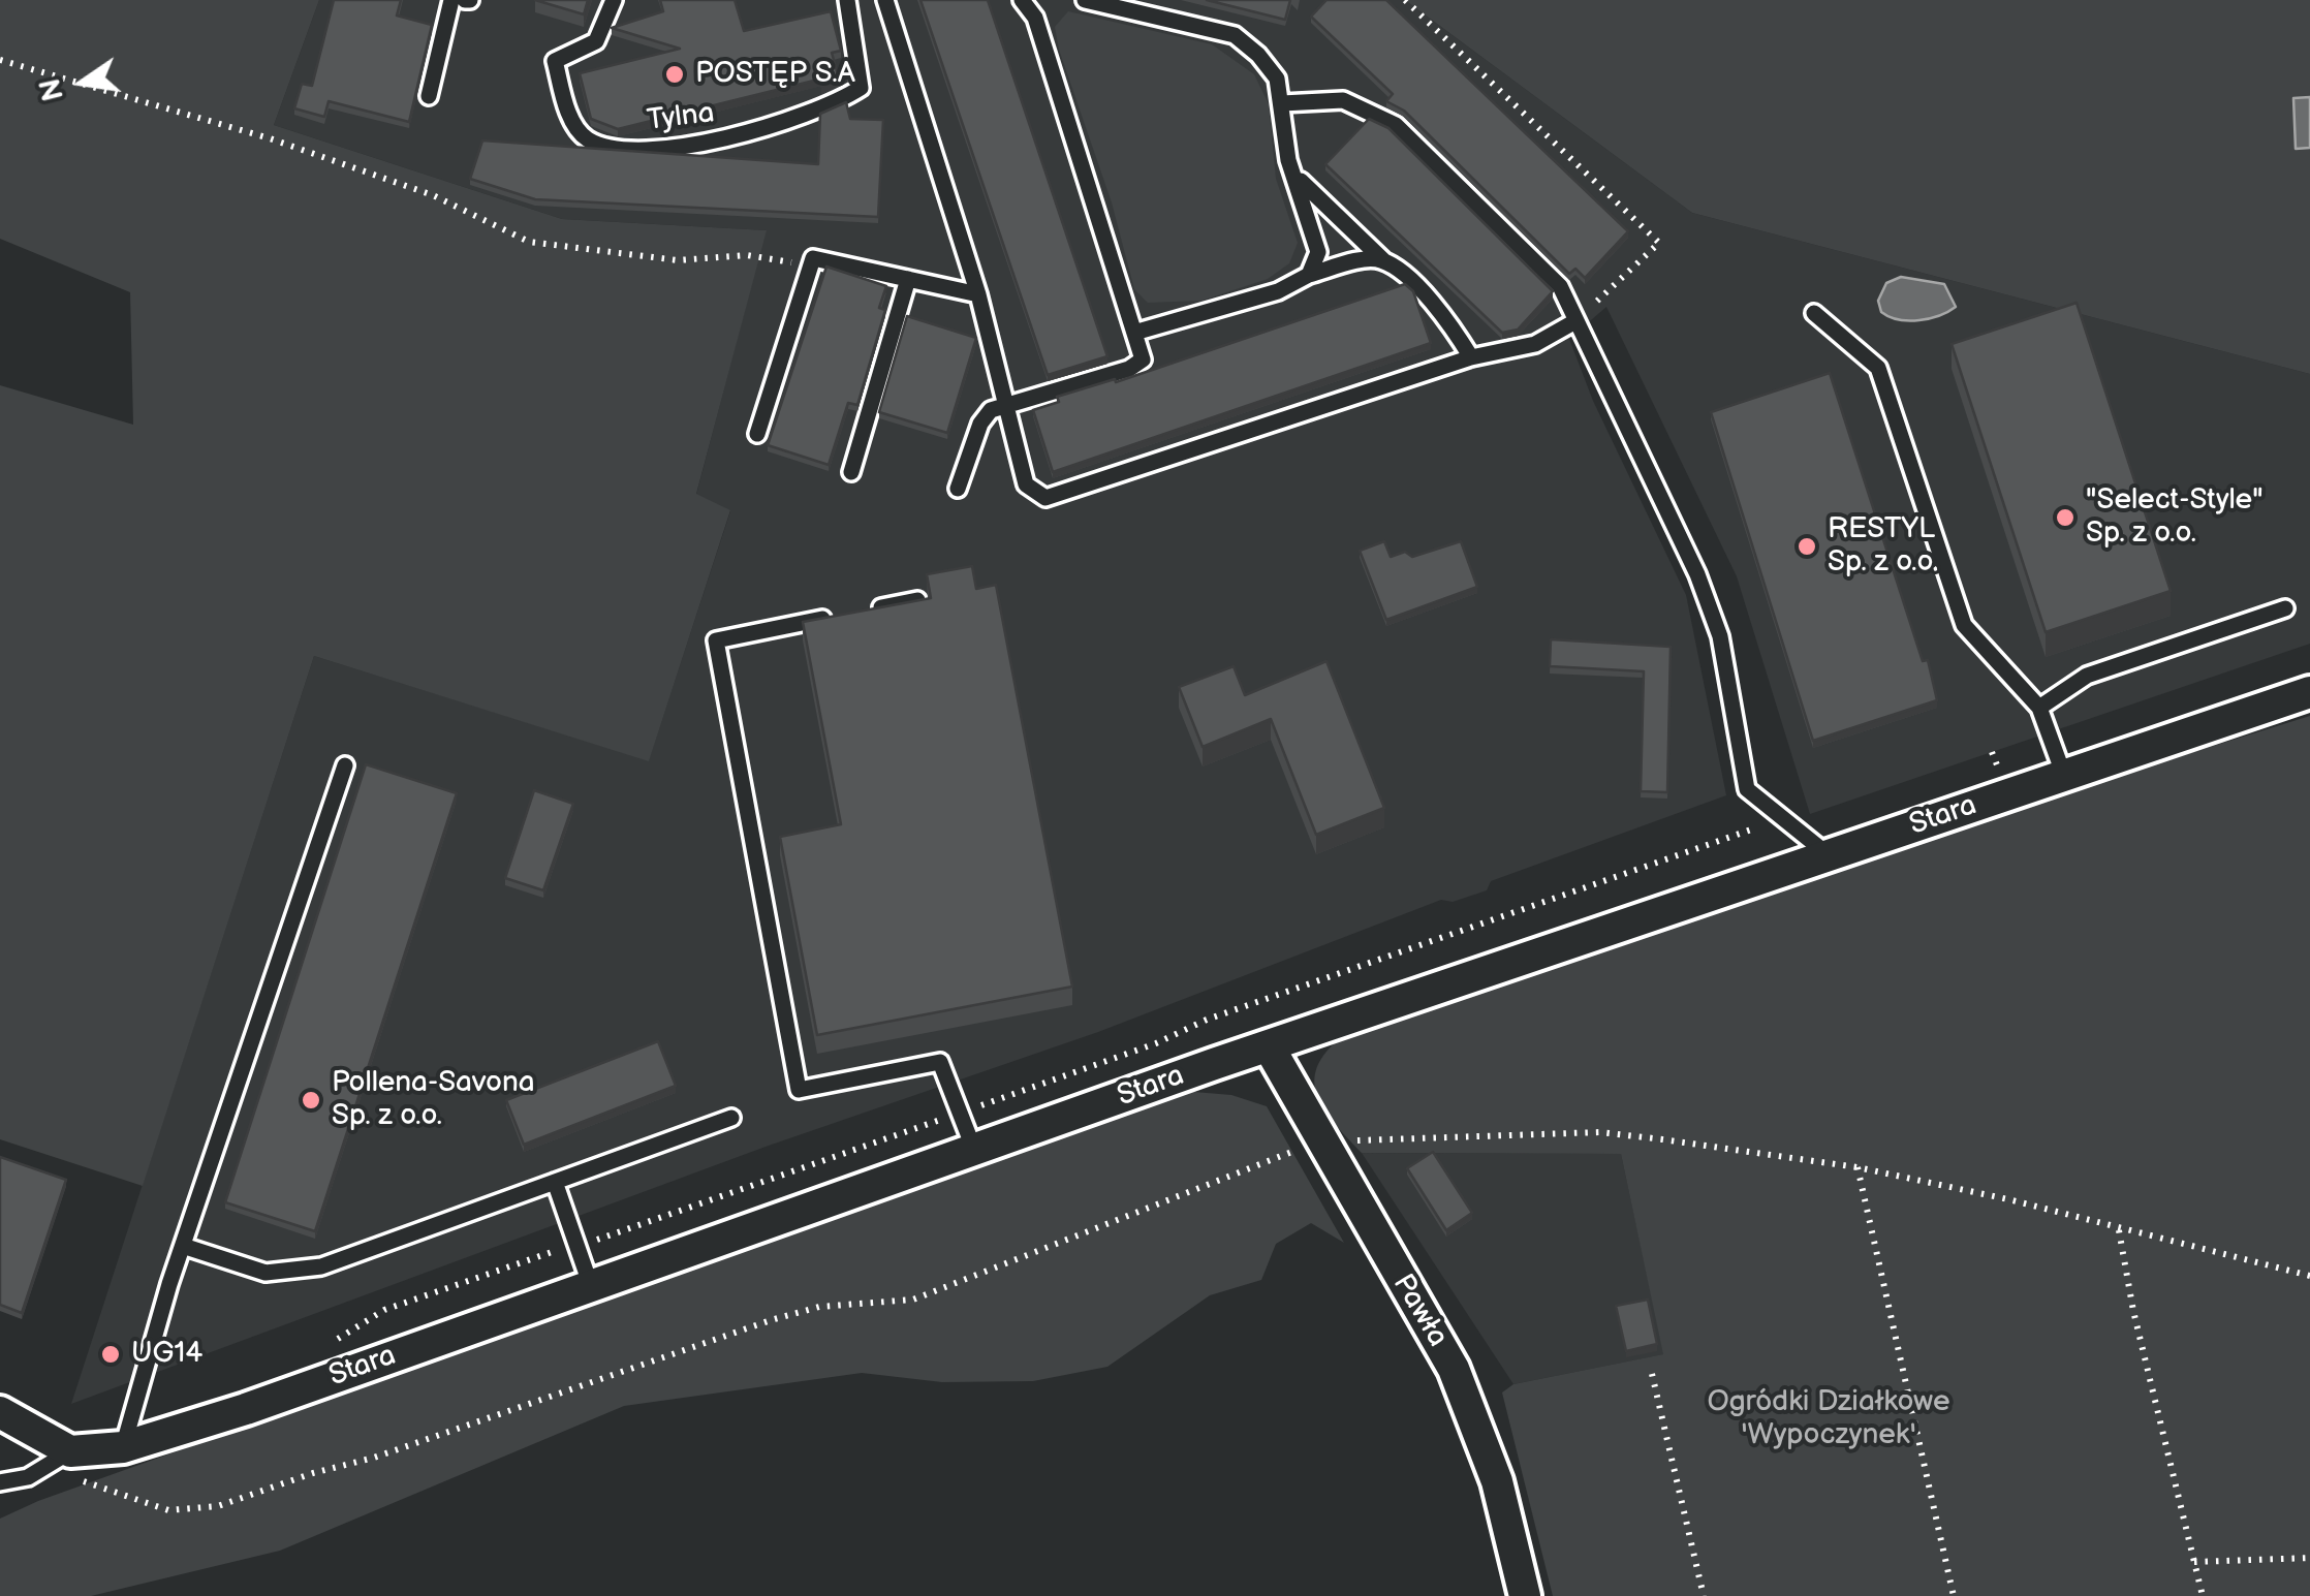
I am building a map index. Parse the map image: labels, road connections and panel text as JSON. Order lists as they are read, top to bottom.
{
  "streets": {
    "street": ["Stara", "Pawła"],
    "lane": ["Tylna"]
  },
  "crossings": [
    ["Stara", "Pawła"]
  ],
  "parks": ["Ogródki Działkowe 'Wypoczynek'"],
  "places": [
    "POSTĘP S.A",
    "\"Select-Style\" Sp. z o.o.",
    "RESTYL Sp. z o.o.",
    "Pollena-Savona Sp. z o.o.",
    "UG14"
  ],
  "north": "left"
}
